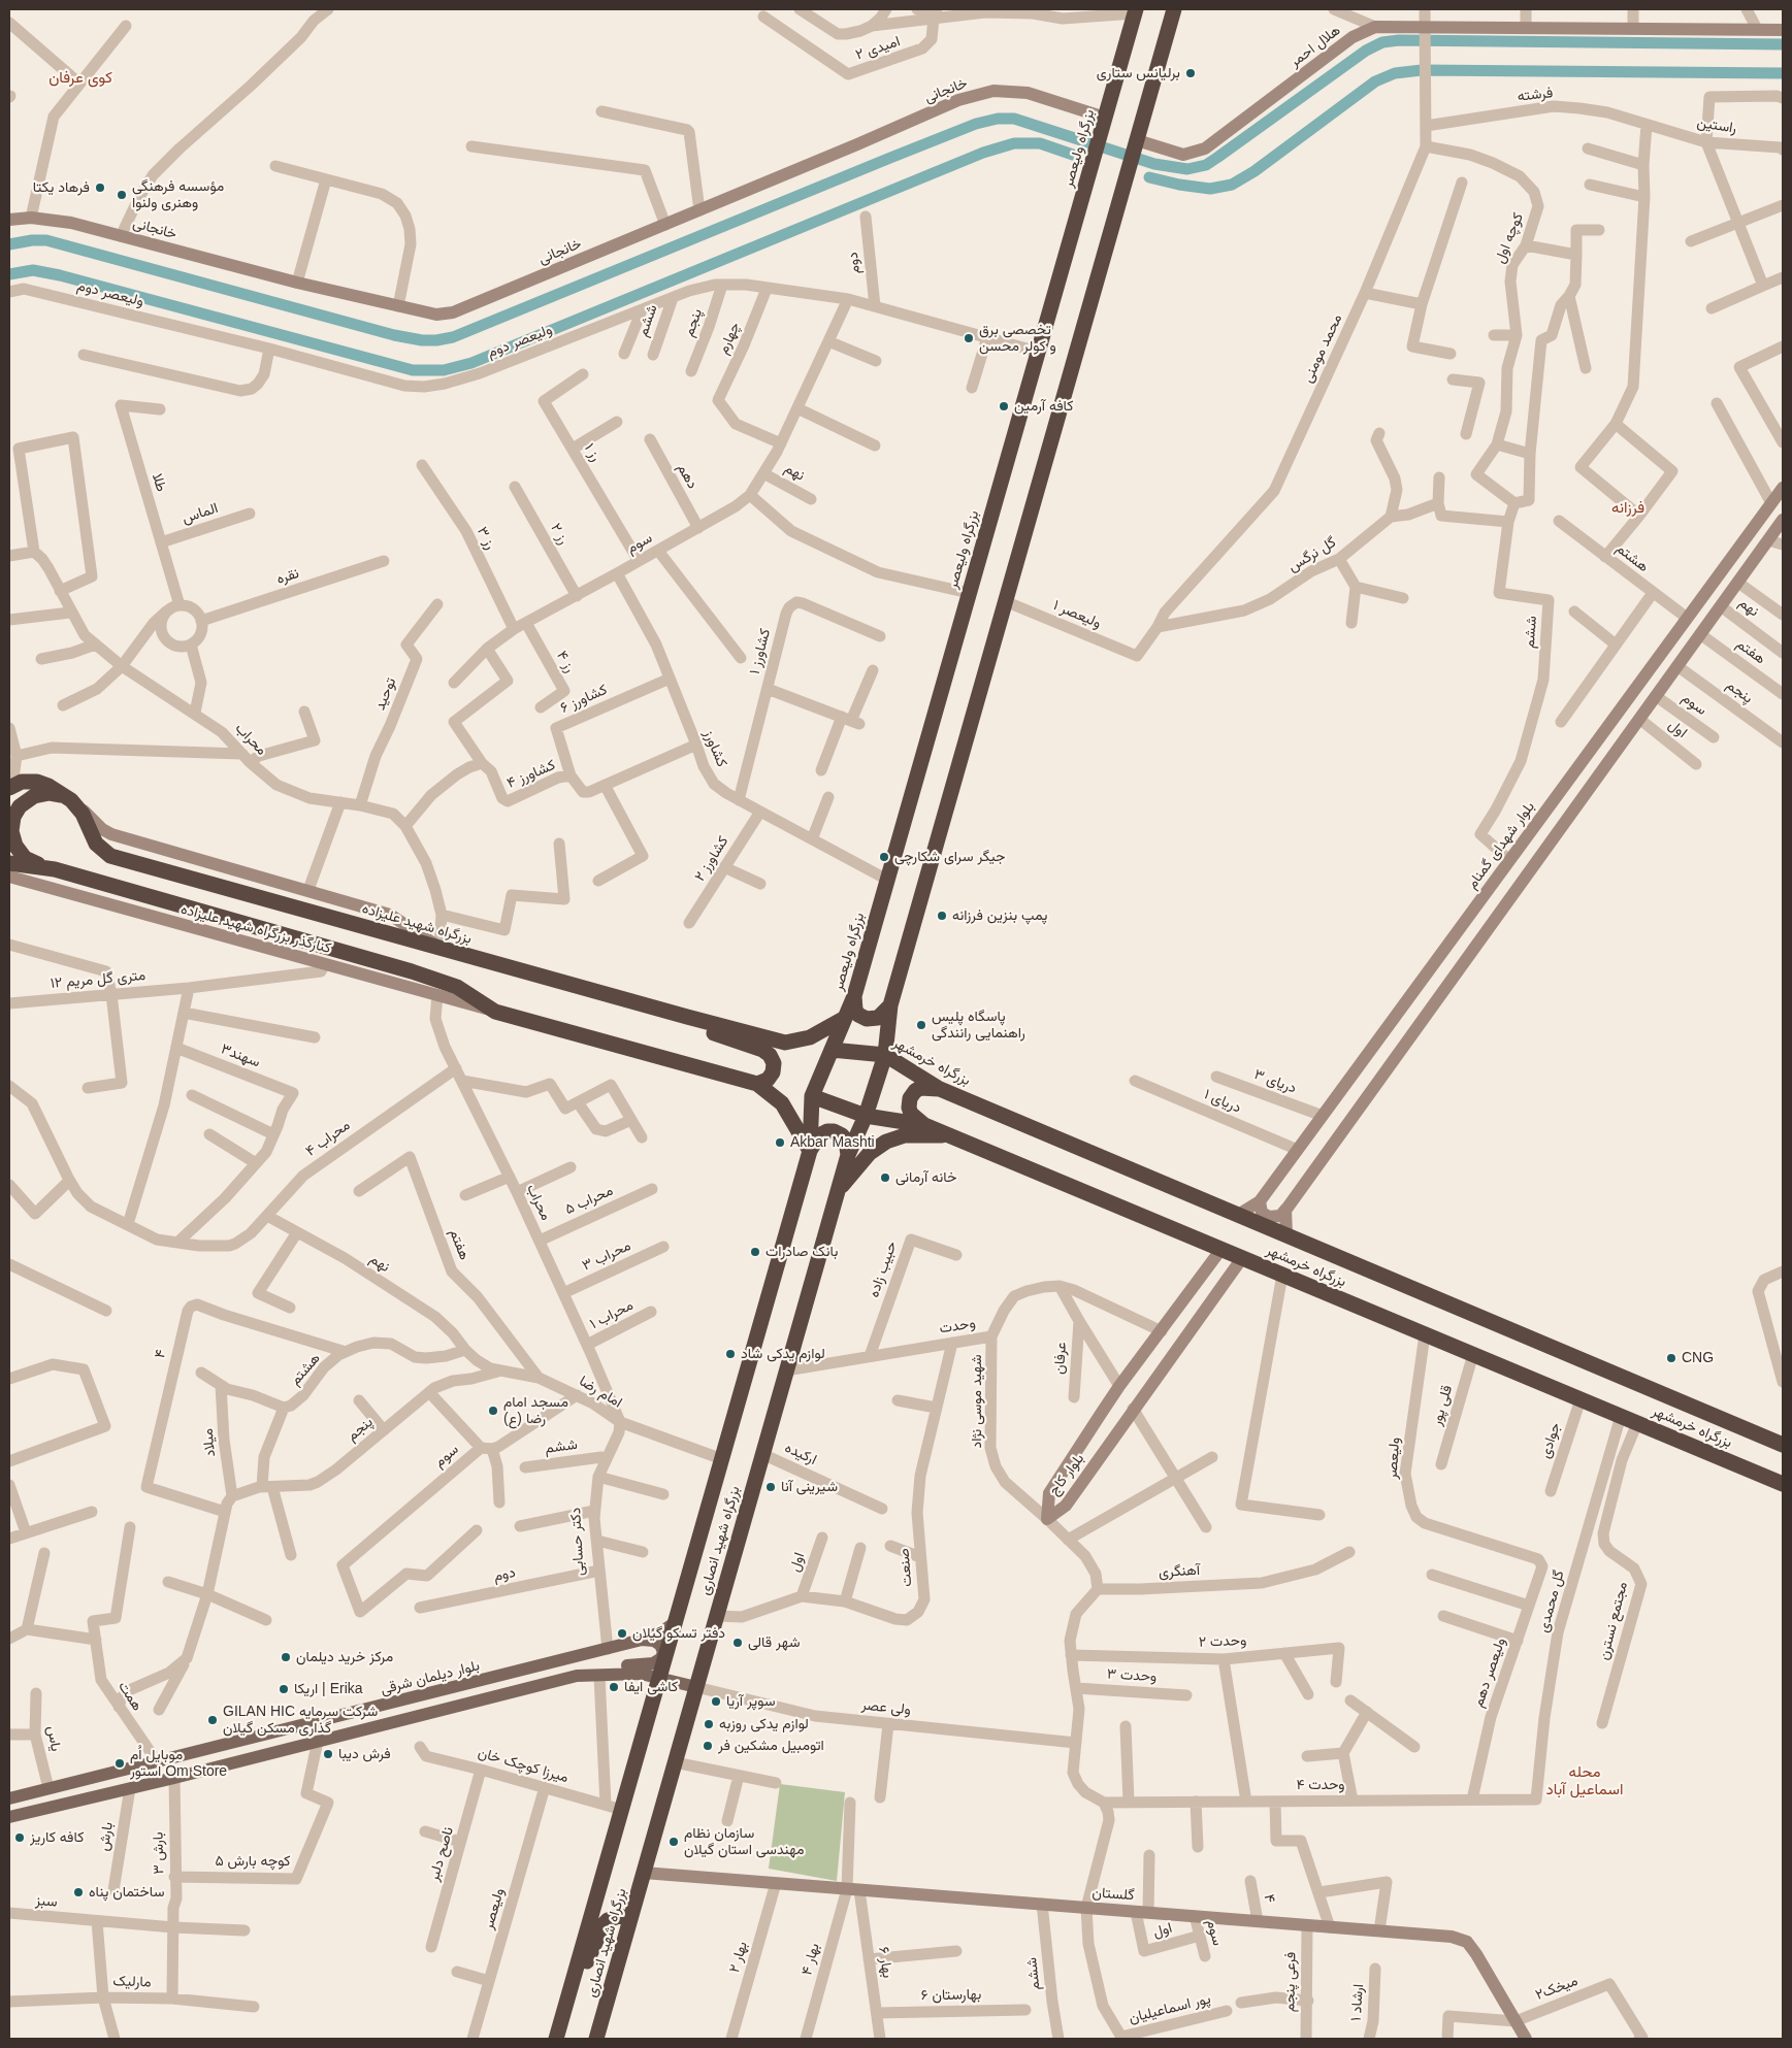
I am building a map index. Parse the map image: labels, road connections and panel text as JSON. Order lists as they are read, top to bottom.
{
  "streets": {
    "highway": [
      "بزرگراه ولیعصر",
      "بزرگراه شهید علیزاده",
      "بزرگراه خرمشهر",
      "بزرگراه شهید انصاری"
    ],
    "main road": [
      "هلال احمر",
      "خانجانی",
      "بلوار شهدای گمنام",
      "کنارگذر بزرگراه شهید علیزاده",
      "بلوار کاج",
      "بلوار دیلمان شرقی",
      "گلستان"
    ],
    "street": [
      "امیدی ۲",
      "فرشته",
      "راستین",
      "کوچه اول",
      "دوم",
      "ولیعصر دوم",
      "ششم",
      "پنجم",
      "چهارم",
      "محمد مومنی",
      "رز ۱",
      "نهم",
      "دهم",
      "طلا",
      "الماس",
      "رز ۲",
      "رز ۳",
      "سوم",
      "گل نرگس",
      "هشتم",
      "نقره",
      "ولیعصر ۱",
      "کشاورز ۱",
      "هفتم",
      "رز ۴",
      "توحید",
      "کشاورز ۶",
      "اول",
      "محراب",
      "کشاورز",
      "کشاورز ۴",
      "کشاورز ۲",
      "۱۲ متری گل مریم",
      "سهند۳",
      "دریای ۳",
      "دریای ۱",
      "محراب ۴",
      "محراب ۵",
      "محراب ۳",
      "حبیب زاده",
      "محراب ۱",
      "وحدت",
      "۴",
      "عرفان",
      "امام رضا",
      "شهید موسی نژاد",
      "قلی پور",
      "جوادی",
      "میلاد",
      "ارکیده",
      "ولیعصر",
      "دکتر حسابی",
      "صنعت",
      "آهنگری",
      "گل محمدی",
      "مجتمع نسترن",
      "وحدت ۲",
      "ولیعصر دهم",
      "وحدت ۳",
      "همت",
      "ولی عصر",
      "یاس",
      "میرزا کوچک خان",
      "وحدت ۴",
      "بارش",
      "بارش ۳",
      "ناصح دلبر",
      "کوچه بارش ۵",
      "سبز",
      "بهار ۲",
      "بهار ۴",
      "بهار ۶",
      "مارلیک",
      "فرعی پنجم",
      "میخک۲",
      "بهارستان ۶",
      "ارشاد ۱",
      "پور اسماعیلیان"
    ]
  },
  "crossings": [
    ["هلال احمر", "محمد مومنی"],
    ["خانجانی", "بزرگراه ولیعصر"],
    ["فرشته", "راستین"],
    ["فرشته", "محمد مومنی"],
    ["بزرگراه ولیعصر", "ولیعصر دوم"],
    ["بزرگراه ولیعصر", "کشاورز"],
    ["بزرگراه ولیعصر", "بزرگراه شهید علیزاده"],
    ["بزرگراه ولیعصر", "بزرگراه خرمشهر"],
    ["بزرگراه ولیعصر", "بزرگراه شهید انصاری"],
    ["کوچه اول", "محمد مومنی"],
    ["دوم", "ولیعصر دوم"],
    ["دوم", "دکتر حسابی"],
    ["ولیعصر دوم", "ششم"],
    ["ولیعصر دوم", "پنجم"],
    ["ولیعصر دوم", "چهارم"],
    ["ولیعصر دوم", "سوم"],
    ["ششم", "بلوار شهدای گمنام"],
    ["ششم", "دکتر حسابی"],
    ["ششم", "گلستان"],
    ["پنجم", "امام رضا"],
    ["پنجم", "میلاد"],
    ["چهارم", "سوم"],
    ["محمد مومنی", "گل نرگس"],
    ["محمد مومنی", "ولیعصر ۱"],
    ["رز ۱", "سوم"],
    ["نهم", "سوم"],
    ["نهم", "هشتم"],
    ["نهم", "محراب ۴"],
    ["نهم", "امام رضا"],
    ["دهم", "سوم"],
    ["طلا", "الماس"],
    ["طلا", "نقره"],
    ["رز ۲", "سوم"],
    ["رز ۳", "سوم"],
    ["سوم", "رز ۴"],
    ["سوم", "اول"],
    ["سوم", "کشاورز"],
    ["سوم", "امام رضا"],
    ["سوم", "گلستان"],
    ["هشتم", "بلوار شهدای گمنام"],
    ["هشتم", "۴"],
    ["هشتم", "امام رضا"],
    ["کشاورز ۱", "کشاورز"],
    ["هفتم", "امام رضا"],
    ["توحید", "محراب"],
    ["کشاورز ۶", "کشاورز"],
    ["کشاورز ۶", "کشاورز ۴"],
    ["اول", "صنعت"],
    ["اول", "گلستان"],
    ["محراب", "بزرگراه شهید علیزاده"],
    ["محراب", "کنارگذر بزرگراه شهید علیزاده"],
    ["محراب", "محراب ۴"],
    ["محراب", "محراب ۵"],
    ["محراب", "محراب ۳"],
    ["محراب", "محراب ۱"],
    ["محراب", "امام رضا"],
    ["محراب", "دکتر حسابی"],
    ["کشاورز", "کشاورز ۴"],
    ["کشاورز", "کشاورز ۲"],
    ["بلوار شهدای گمنام", "بزرگراه خرمشهر"],
    ["بلوار شهدای گمنام", "دریای ۳"],
    ["بلوار شهدای گمنام", "دریای ۱"],
    ["کنارگذر بزرگراه شهید علیزاده", "۱۲ متری گل مریم"],
    ["بزرگراه خرمشهر", "قلی پور"],
    ["بزرگراه خرمشهر", "جوادی"],
    ["بزرگراه خرمشهر", "ولیعصر"],
    ["بزرگراه خرمشهر", "بلوار کاج"],
    ["بزرگراه خرمشهر", "بزرگراه شهید انصاری"],
    ["بزرگراه خرمشهر", "گل محمدی"],
    ["بزرگراه خرمشهر", "مجتمع نسترن"],
    ["حبیب زاده", "وحدت"],
    ["وحدت", "شهید موسی نژاد"],
    ["وحدت", "بلوار کاج"],
    ["وحدت", "بزرگراه شهید انصاری"],
    ["وحدت", "صنعت"],
    ["۴", "گلستان"],
    ["امام رضا", "بزرگراه شهید انصاری"],
    ["امام رضا", "دکتر حسابی"],
    ["شهید موسی نژاد", "بلوار کاج"],
    ["شهید موسی نژاد", "آهنگری"],
    ["ارکیده", "بزرگراه شهید انصاری"],
    ["ولیعصر", "ولیعصر دهم"],
    ["ولیعصر", "میرزا کوچک خان"],
    ["بزرگراه شهید انصاری", "صنعت"],
    ["بزرگراه شهید انصاری", "بلوار دیلمان شرقی"],
    ["بزرگراه شهید انصاری", "ولی عصر"],
    ["بزرگراه شهید انصاری", "میرزا کوچک خان"],
    ["بزرگراه شهید انصاری", "گلستان"],
    ["دکتر حسابی", "بلوار دیلمان شرقی"],
    ["گل محمدی", "وحدت ۴"],
    ["ولیعصر دهم", "وحدت ۴"],
    ["بلوار دیلمان شرقی", "همت"],
    ["بلوار دیلمان شرقی", "یاس"],
    ["میرزا کوچک خان", "ناصح دلبر"],
    ["بارش ۳", "کوچه بارش ۵"],
    ["بارش ۳", "سبز"],
    ["بارش ۳", "مارلیک"],
    ["گلستان", "بهار ۲"],
    ["گلستان", "بهار ۴"],
    ["گلستان", "بهار ۶"],
    ["گلستان", "فرعی پنجم"],
    ["گلستان", "میخک۲"],
    ["بهار ۴", "بهار ۶"],
    ["بهار ۶", "بهارستان ۶"]
  ],
  "districts": ["کوی عرفان", "فرزانه", "محله اسماعیل آباد"],
  "places": [
    "برلیانس ستاری",
    "فرهاد یکتا",
    "مؤسسه فرهنگی وهنری ولنوا",
    "تخصصی برق و کولر محسن",
    "کافه آرمین",
    "جیگر سرای شکارچی",
    "پمپ بنزین فرزانه",
    "پاسگاه پلیس راهنمایی رانندگی",
    "Akbar Mashti",
    "خانه آرمانی",
    "بانک صادرات",
    "لوازم یدکی شاد",
    "CNG",
    "مسجد امام رضا (ع)",
    "شیرینی آنا",
    "دفتر تسکو گیلان",
    "شهر قالی",
    "مرکز خرید دیلمان",
    "کاشی ایفا",
    "اریکا | Erika",
    "سوپر آریا",
    "GILAN HIC شرکت سرمایه گذاری مسکن گیلان",
    "لوازم یدکی روزبه",
    "اتومبیل مشکین فر",
    "فرش دیبا",
    "موبایل اُم استور Om Store",
    "کافه کاریز",
    "سازمان نظام مهندسی استان گیلان",
    "ساختمان پناه"
  ]
}
